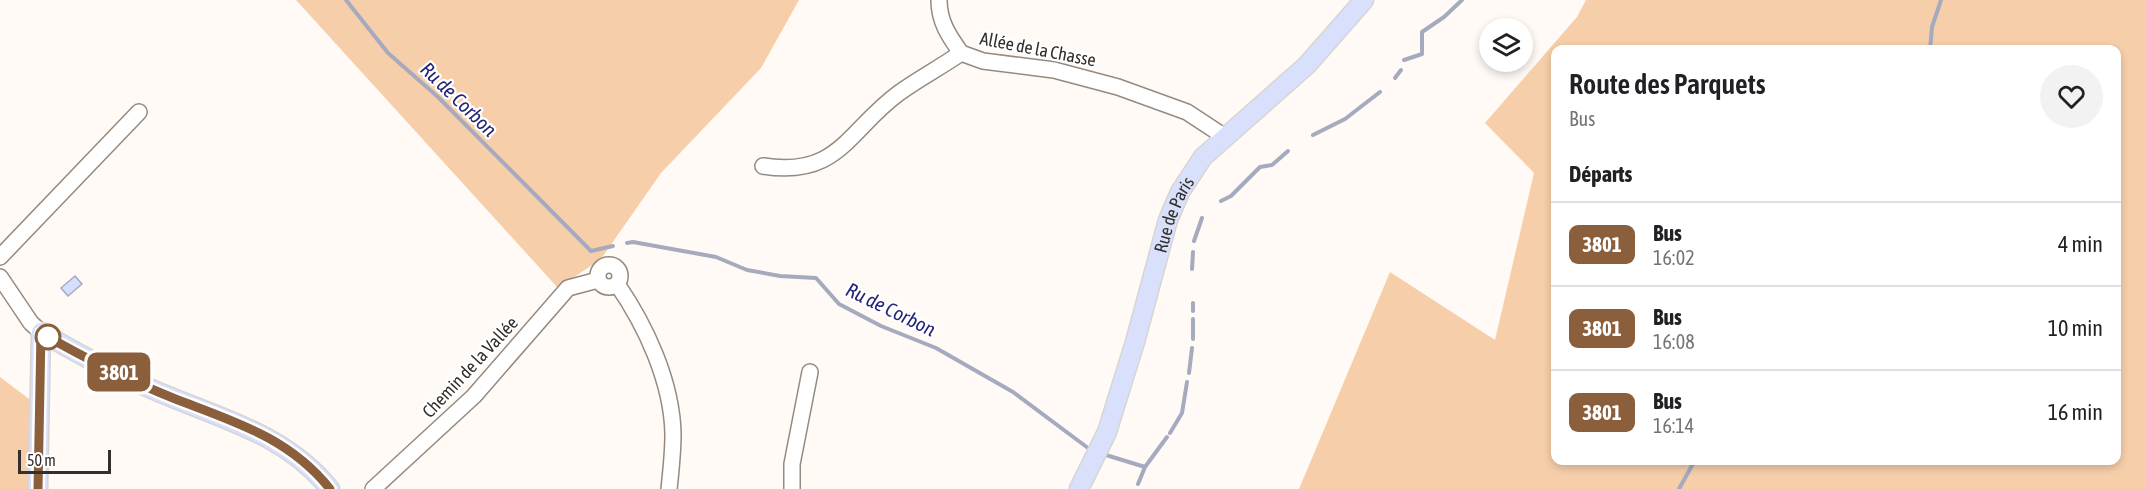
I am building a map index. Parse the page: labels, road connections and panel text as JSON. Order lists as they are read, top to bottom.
{
  "streets": {
    "main road": ["Rue de Paris"],
    "street": ["Allée de la Chasse", "Chemin de la Vallée"]
  },
  "crossings": [
    ["Allée de la Chasse", "Rue de Paris"]
  ],
  "water": ["Ru de Corbon"],
  "lines": ["bus line 3801"],
  "scale_bar": "50 m",
  "page": {
    "on_map": "3801",
    "heading": [
      ["Route des Parquets", "Bus"],
      "Départs"
    ],
    "list": [
      {
        "mark": "3801",
        "name": "Bus",
        "note": "16:02",
        "value": "4 min"
      },
      {
        "mark": "3801",
        "name": "Bus",
        "note": "16:08",
        "value": "10 min"
      },
      {
        "mark": "3801",
        "name": "Bus",
        "note": "16:14",
        "value": "16 min"
      }
    ],
    "scale": "50 m"
  }
}
